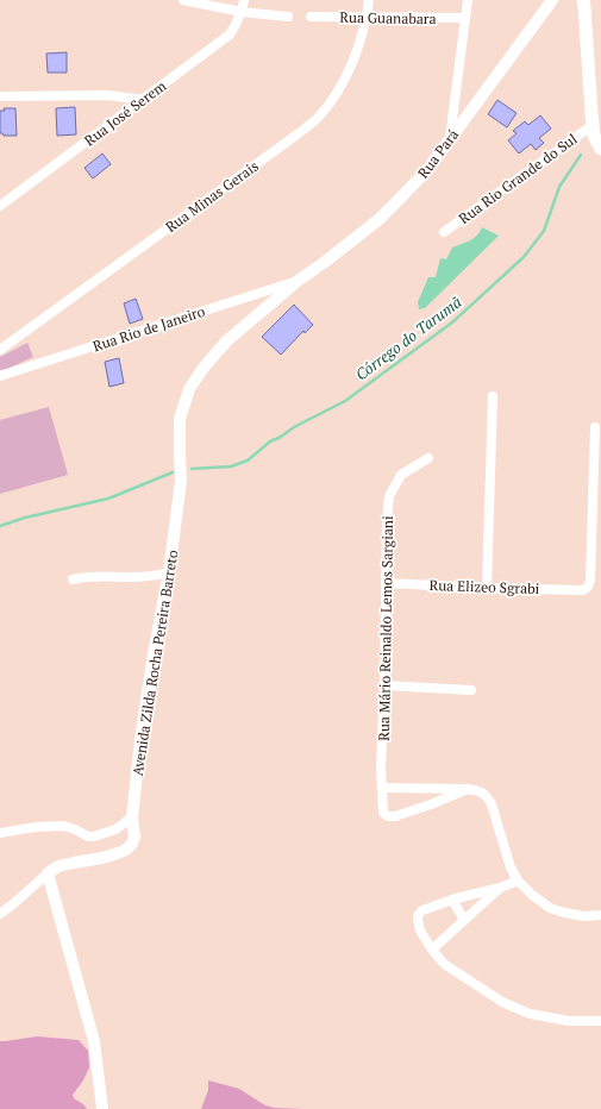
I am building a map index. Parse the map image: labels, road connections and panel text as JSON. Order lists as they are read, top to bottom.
{
  "streets": {
    "street": [
      "Rua Guanabara",
      "Rua José Serem",
      "Rua Pará",
      "Rua Rio Grande do Sul",
      "Rua Minas Gerais",
      "Rua Rio de Janeiro",
      "Rua Elizeo Sgrabi",
      "Rua Mário Reinaldo Lemos Sargiani",
      "Avenida Zilda Rocha Pereira Barreto"
    ]
  },
  "crossings": [
    ["Rua Guanabara", "Rua Minas Gerais"],
    ["Rua Pará", "Rua Rio de Janeiro"],
    ["Rua Pará", "Avenida Zilda Rocha Pereira Barreto"],
    ["Rua Rio de Janeiro", "Avenida Zilda Rocha Pereira Barreto"],
    ["Rua Elizeo Sgrabi", "Rua Mário Reinaldo Lemos Sargiani"]
  ],
  "water": ["Córrego do Tarumã"]
}
